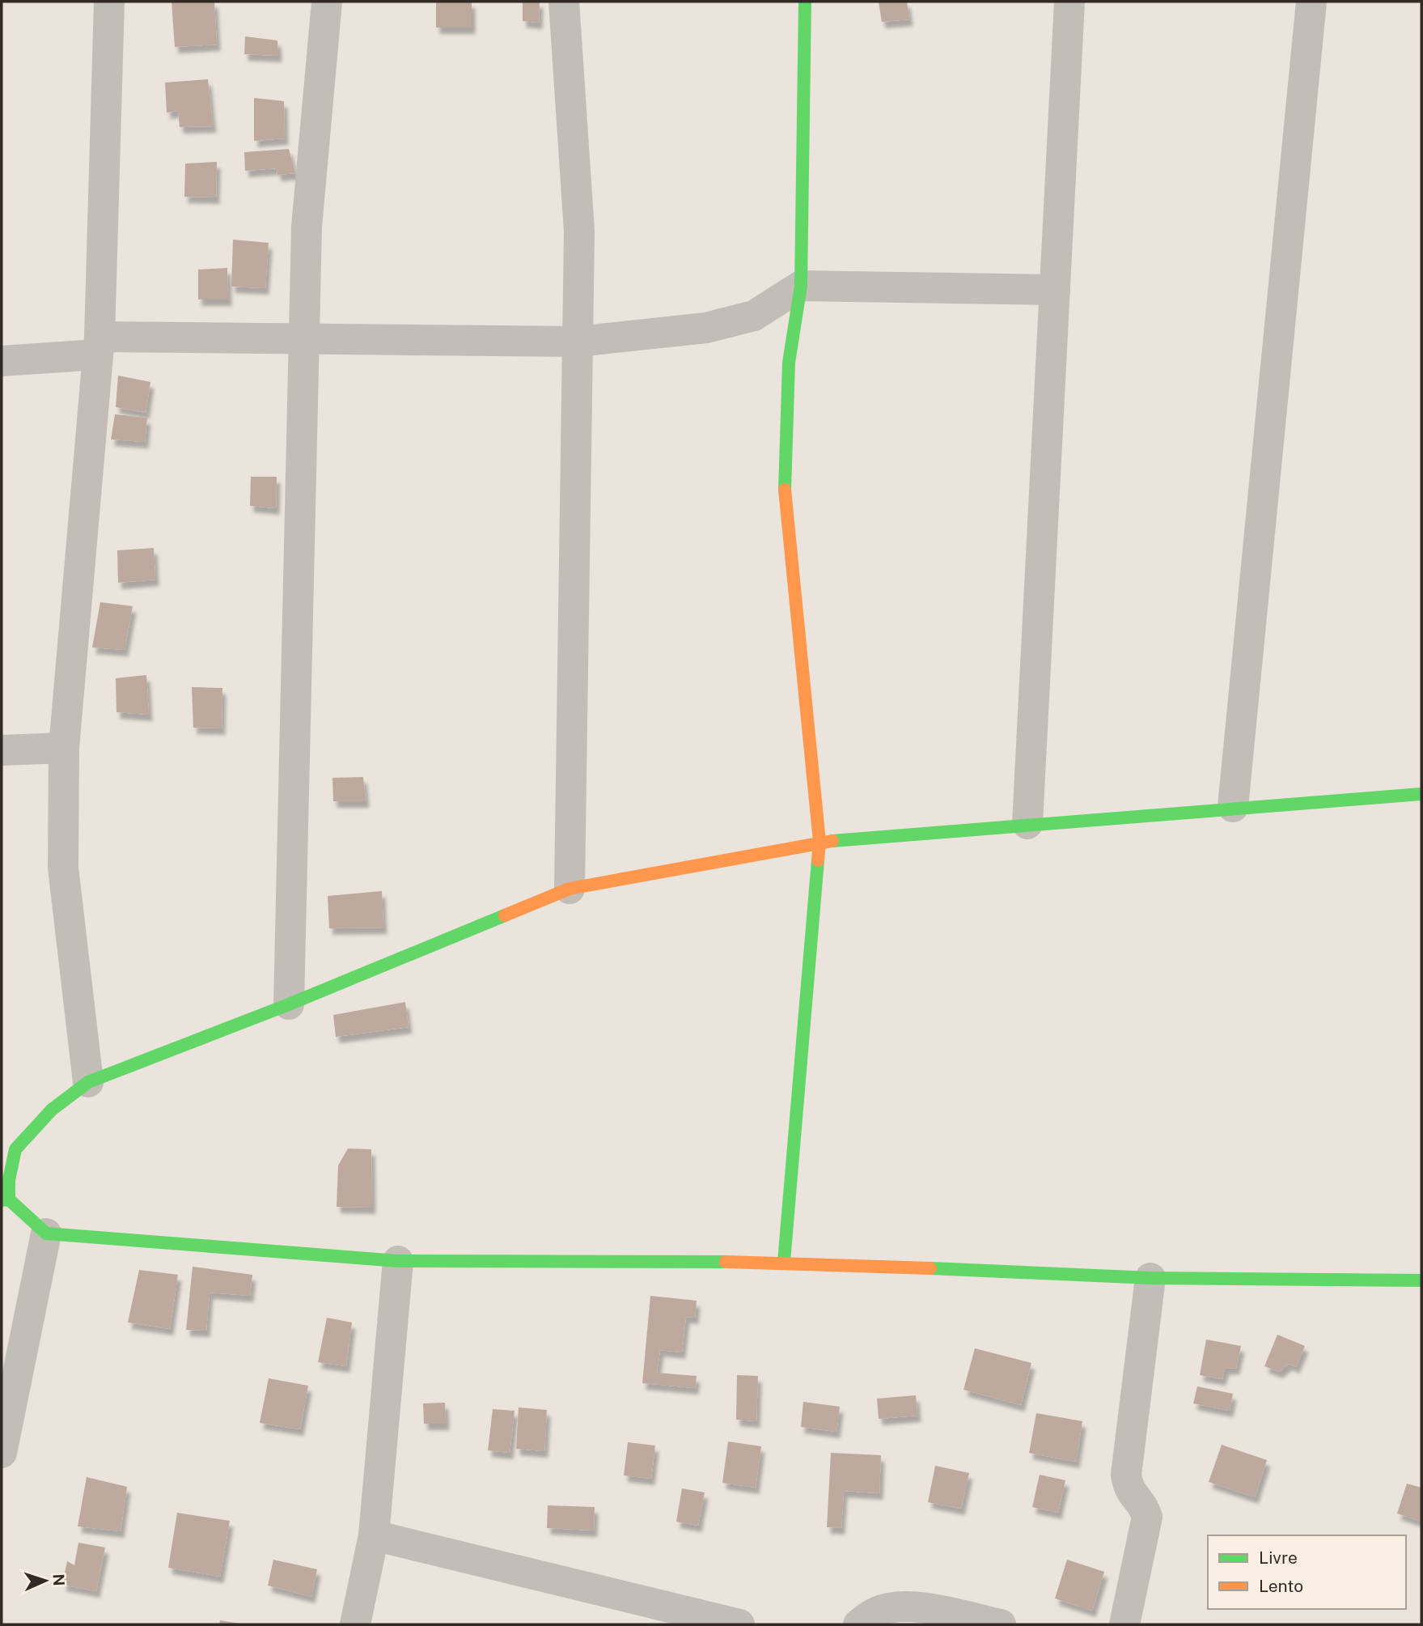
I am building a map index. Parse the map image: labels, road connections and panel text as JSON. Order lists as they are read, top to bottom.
{
  "legend": ["Livre", "Lento"],
  "north": "right"
}
